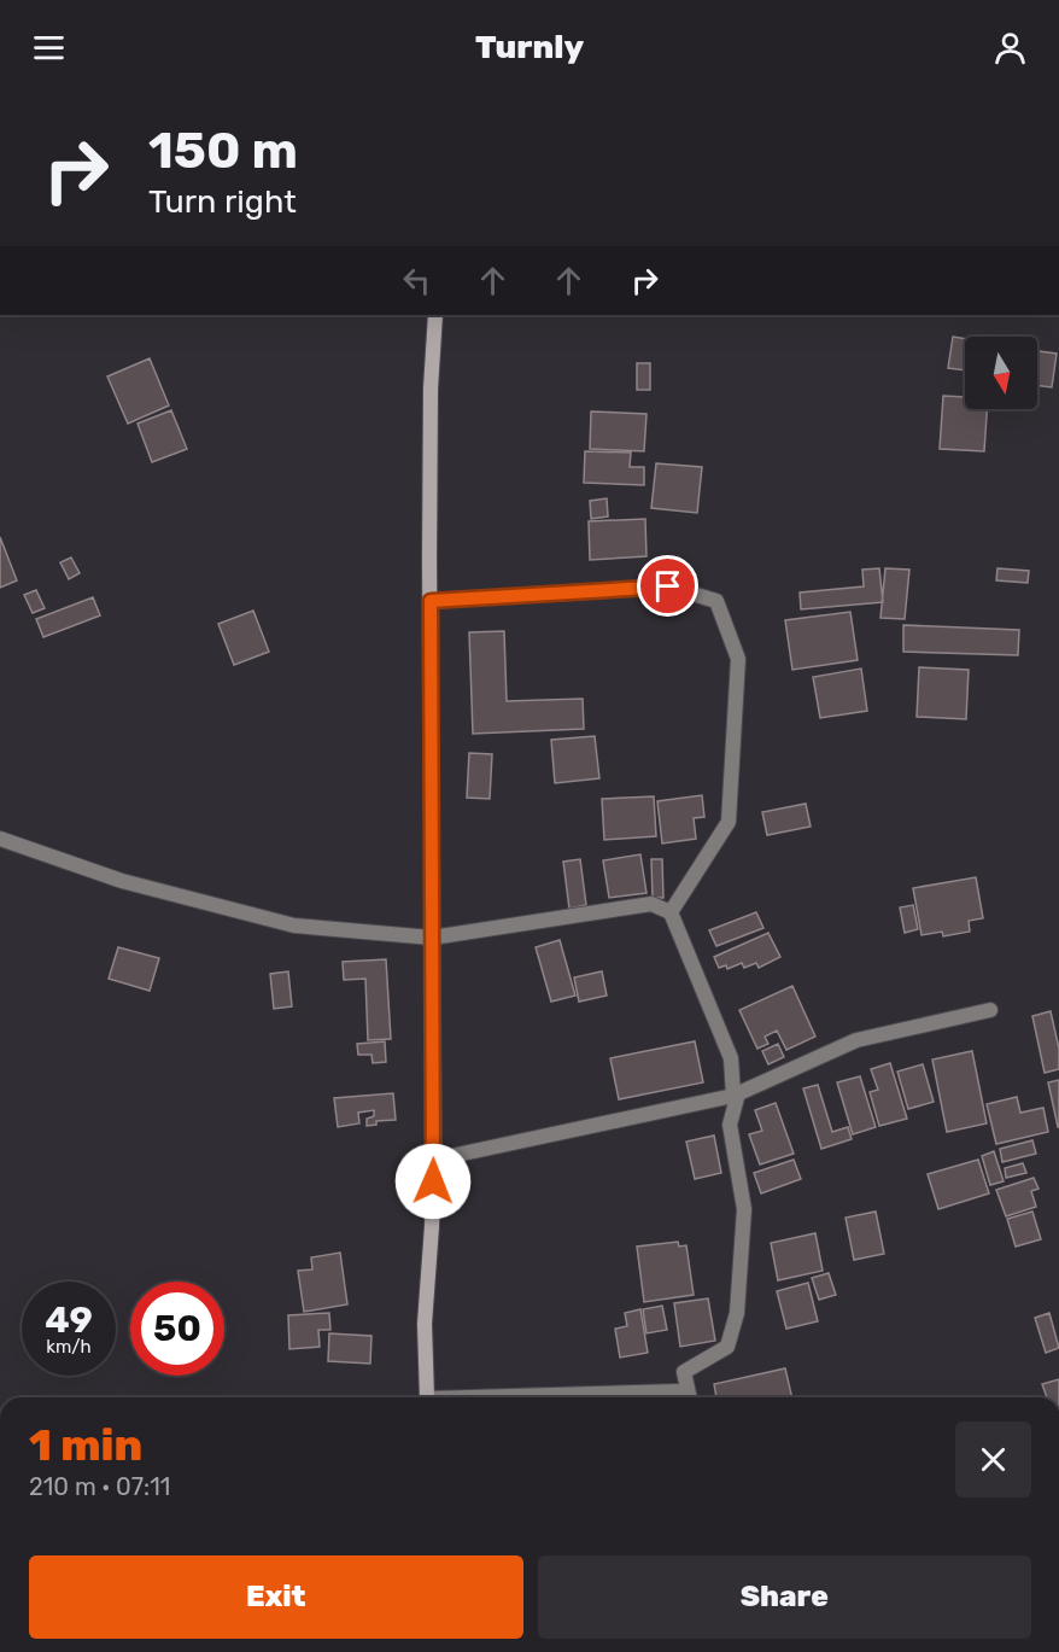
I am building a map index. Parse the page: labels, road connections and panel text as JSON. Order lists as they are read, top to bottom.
{
  "north": "bottom",
  "page": {
    "header": "Turnly",
    "turn": ["150 m", "Turn right"],
    "speed": "49 km/h",
    "limit": "50",
    "heading": ["1 min", "210 m · 07:11"],
    "buttons": ["Exit", "Share"]
  }
}
